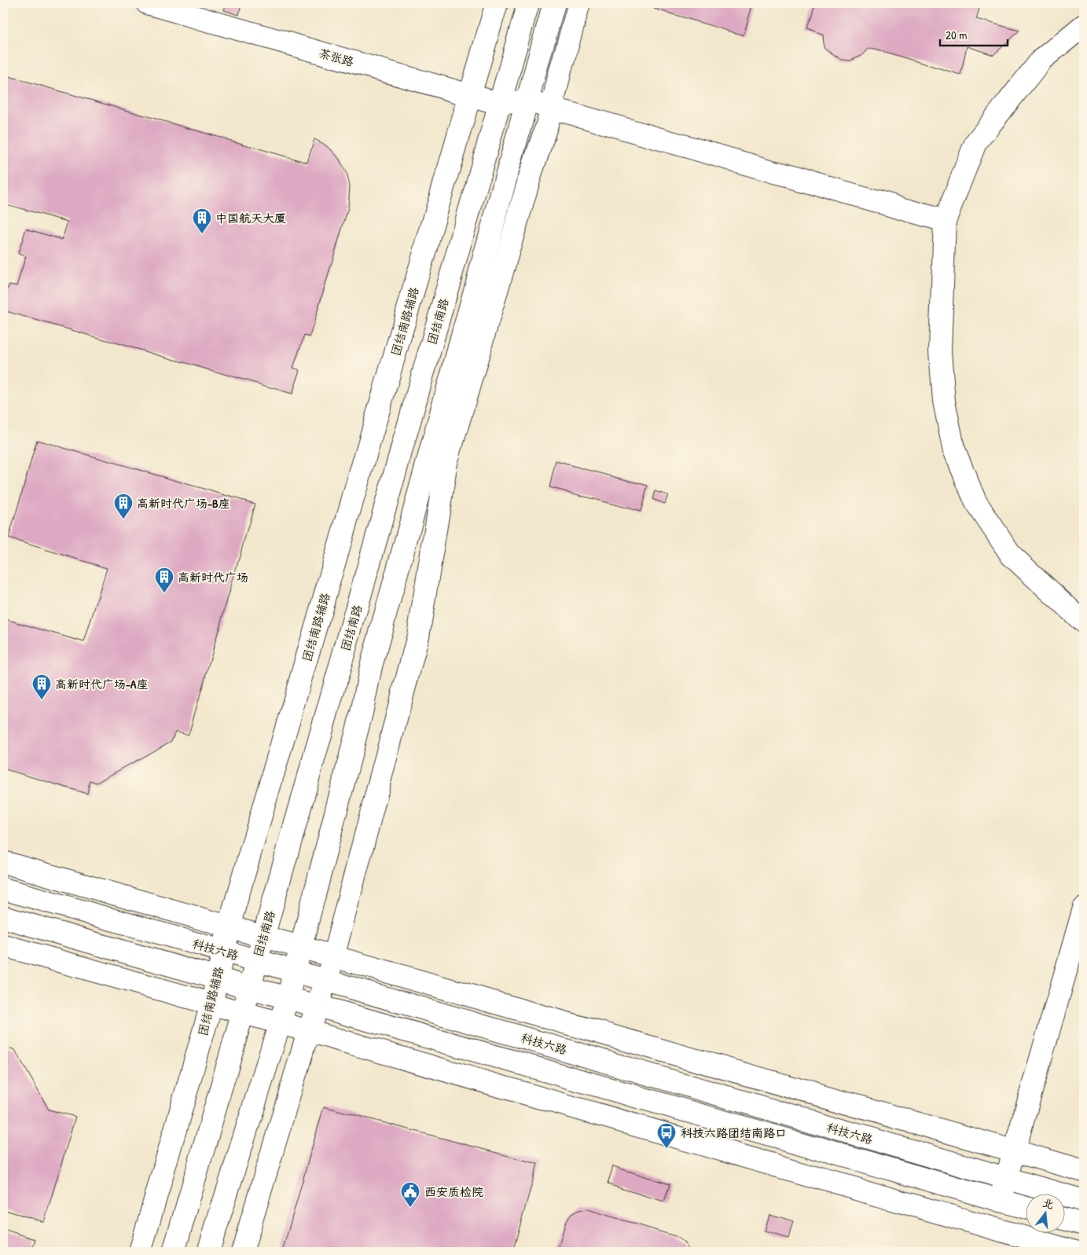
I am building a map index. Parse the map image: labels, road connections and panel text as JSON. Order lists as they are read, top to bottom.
{
  "streets": {
    "main road": [
      "茶张路",
      "团结南路辅路",
      "团结南路",
      "科技六路"
    ]
  },
  "crossings": [
    ["茶张路", "团结南路辅路"],
    ["茶张路", "团结南路"],
    ["团结南路辅路", "科技六路"],
    ["团结南路", "科技六路"]
  ],
  "places": {
    "building": [
      "中国航天大厦",
      "高新时代广场-B座",
      "高新时代广场",
      "高新时代广场-A座"
    ],
    "bus stop": ["科技六路团结南路口"],
    "public building": ["西安质检院"]
  },
  "scale_bar": "20 m",
  "north": "top"
}
